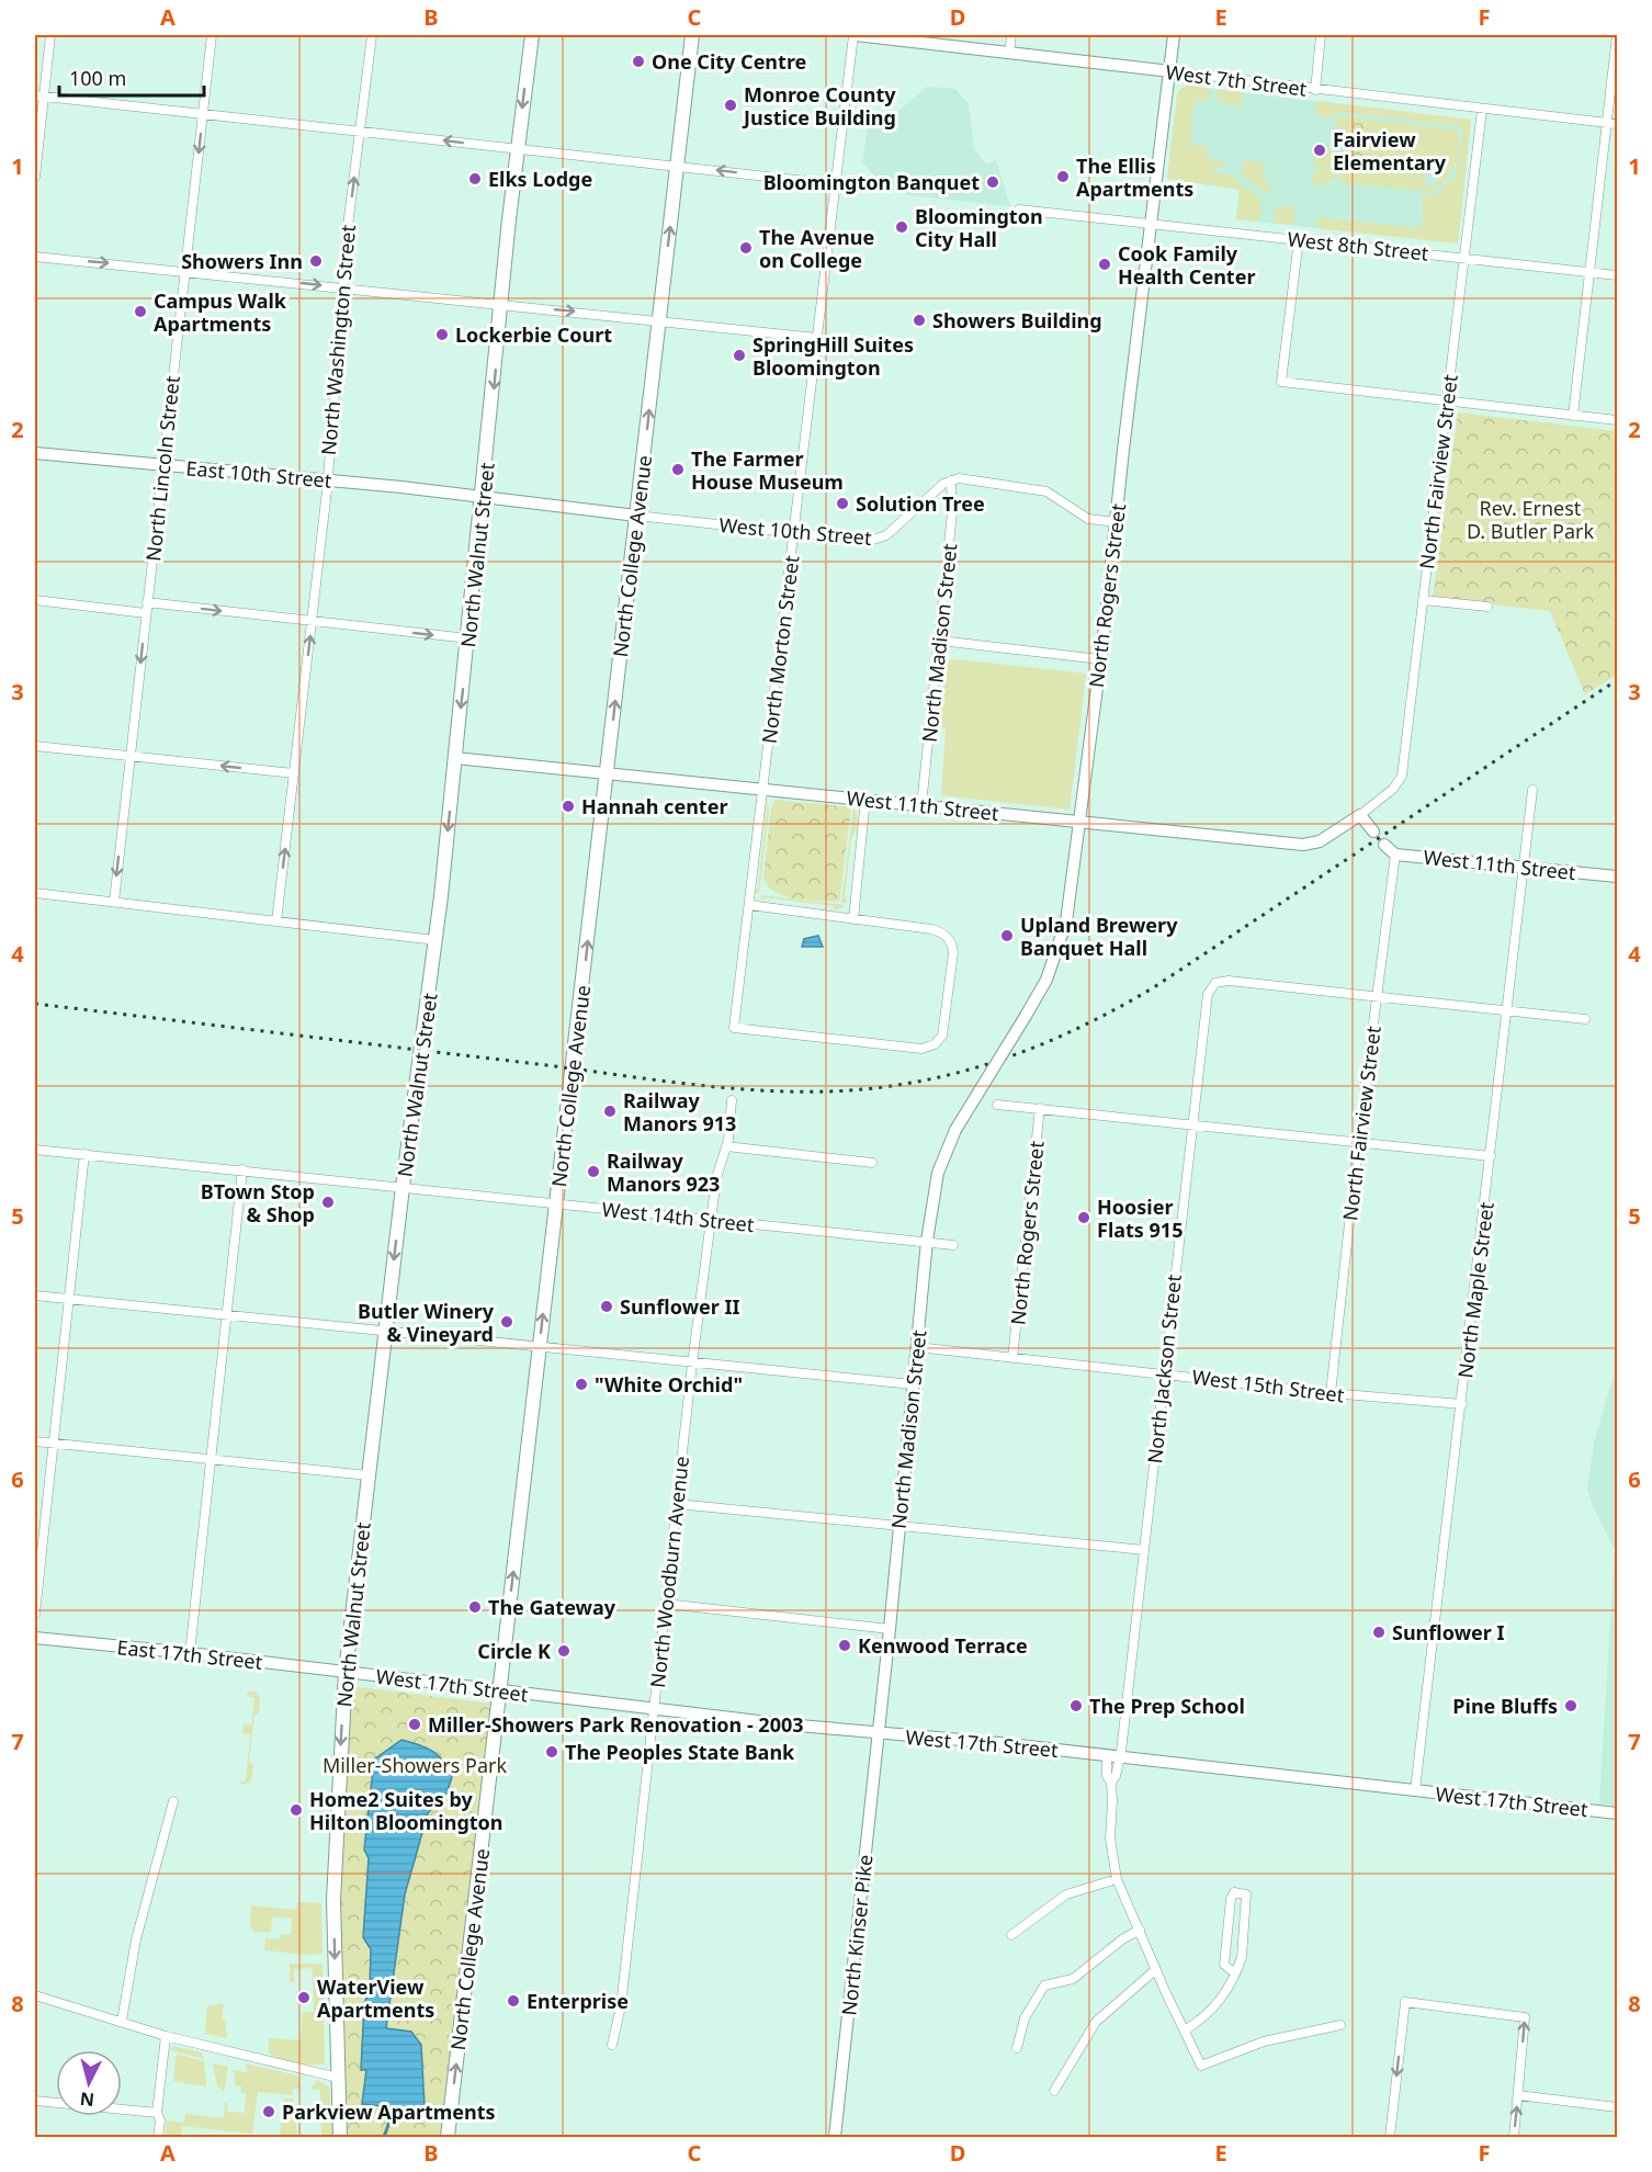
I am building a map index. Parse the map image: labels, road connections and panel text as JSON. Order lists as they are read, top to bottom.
{
  "streets": {
    "main road": ["North Walnut Street", "North College Avenue"],
    "street": [
      "West 7th Street",
      "West 8th Street",
      "North Washington Street",
      "North Lincoln Street",
      "North Fairview Street",
      "East 10th Street",
      "West 10th Street",
      "North Rogers Street",
      "North Madison Street",
      "North Morton Street",
      "West 11th Street",
      "West 14th Street",
      "North Maple Street",
      "North Jackson Street",
      "West 15th Street",
      "North Woodburn Avenue",
      "East 17th Street",
      "West 17th Street",
      "North Kinser Pike"
    ]
  },
  "crossings": [
    ["West 7th Street", "North Fairview Street"],
    ["West 7th Street", "North Rogers Street"],
    ["West 7th Street", "North Morton Street"],
    ["West 8th Street", "North Fairview Street"],
    ["West 8th Street", "North Rogers Street"],
    ["North Washington Street", "East 10th Street"],
    ["North Lincoln Street", "East 10th Street"],
    ["North Fairview Street", "West 11th Street"],
    ["North Fairview Street", "North Jackson Street"],
    ["North Fairview Street", "West 15th Street"],
    ["East 10th Street", "West 10th Street"],
    ["East 10th Street", "North Walnut Street"],
    ["West 10th Street", "North Walnut Street"],
    ["West 10th Street", "North College Avenue"],
    ["West 10th Street", "North Madison Street"],
    ["West 10th Street", "North Morton Street"],
    ["North Walnut Street", "West 11th Street"],
    ["North Walnut Street", "West 14th Street"],
    ["North Walnut Street", "East 17th Street"],
    ["North Walnut Street", "West 17th Street"],
    ["North College Avenue", "West 11th Street"],
    ["North College Avenue", "West 14th Street"],
    ["North College Avenue", "West 17th Street"],
    ["North Rogers Street", "North Madison Street"],
    ["North Rogers Street", "West 11th Street"],
    ["North Rogers Street", "West 15th Street"],
    ["North Madison Street", "West 11th Street"],
    ["North Madison Street", "West 14th Street"],
    ["North Madison Street", "West 15th Street"],
    ["North Madison Street", "West 17th Street"],
    ["North Madison Street", "North Kinser Pike"],
    ["North Morton Street", "West 11th Street"],
    ["West 11th Street", "North Maple Street"],
    ["West 14th Street", "North Woodburn Avenue"],
    ["North Maple Street", "West 15th Street"],
    ["North Maple Street", "West 17th Street"],
    ["North Jackson Street", "West 15th Street"],
    ["North Jackson Street", "West 17th Street"],
    ["North Woodburn Avenue", "West 17th Street"],
    ["East 17th Street", "West 17th Street"],
    ["West 17th Street", "North Kinser Pike"]
  ],
  "one_way": [
    "North Washington Street",
    "North Lincoln Street",
    "North Walnut Street",
    "North College Avenue"
  ],
  "parks": ["Rev. Ernest D. Butler Park", "Miller-Showers Park"],
  "places": [
    "One City Centre",
    "Monroe County Justice Building",
    "Fairview Elementary",
    "The Ellis Apartments",
    "Elks Lodge",
    "Bloomington Banquet",
    "Bloomington City Hall",
    "The Avenue on College",
    "Showers Inn",
    "Cook Family Health Center",
    "Campus Walk Apartments",
    "Showers Building",
    "Lockerbie Court",
    "SpringHill Suites Bloomington",
    "The Farmer House Museum",
    "Solution Tree",
    "Hannah center",
    "Upland Brewery Banquet Hall",
    "Railway Manors 913",
    "Railway Manors 923",
    "BTown Stop & Shop",
    "Hoosier Flats 915",
    "Sunflower II",
    "Butler Winery & Vineyard",
    "\"White Orchid\"",
    "The Gateway",
    "Sunflower I",
    "Kenwood Terrace",
    "Circle K",
    "The Prep School",
    "Pine Bluffs",
    "Miller-Showers Park Renovation - 2003",
    "The Peoples State Bank",
    "Home2 Suites by Hilton Bloomington",
    "WaterView Apartments",
    "Enterprise",
    "Parkview Apartments"
  ],
  "scale_bar": "100 m",
  "north": "bottom",
  "grid": {
    "columns": [
      "A",
      "B",
      "C",
      "D",
      "E",
      "F"
    ],
    "rows": [
      "1",
      "2",
      "3",
      "4",
      "5",
      "6",
      "7",
      "8"
    ]
  }
}
